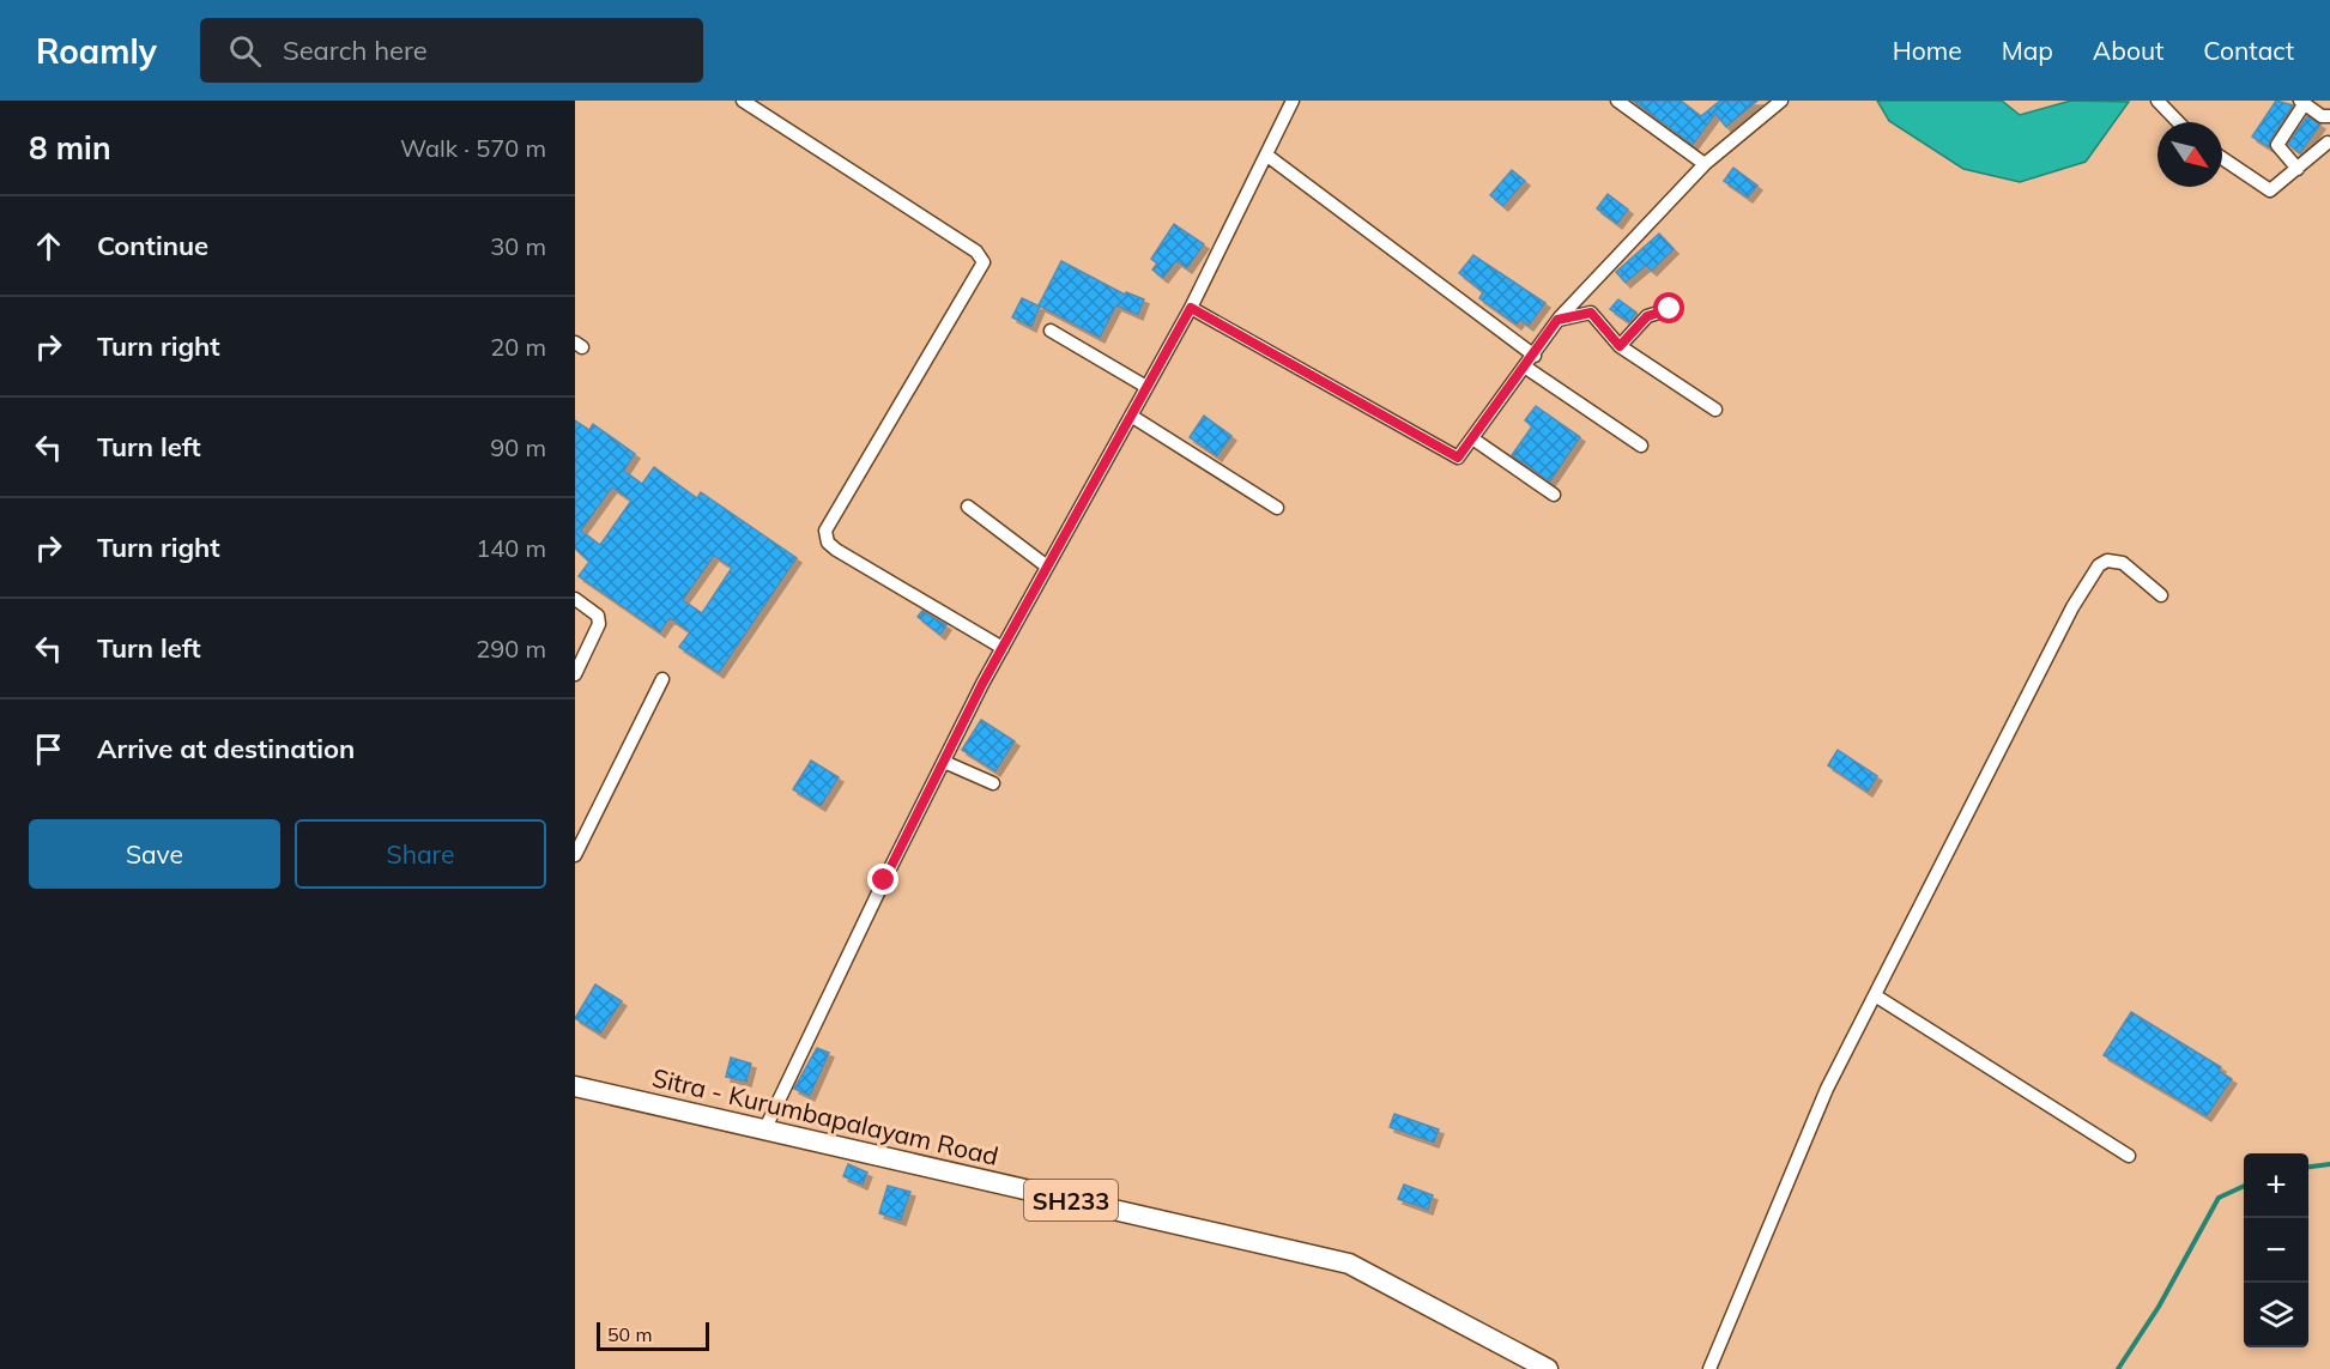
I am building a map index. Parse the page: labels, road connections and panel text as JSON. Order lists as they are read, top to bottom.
{
  "streets": {
    "main road": ["Sitra - Kurumbapalayam Road", "SH233"]
  },
  "scale_bar": "50 m",
  "north": "bottom right",
  "page": {
    "header": "Roamly",
    "search": "Search here",
    "nav": [
      "Home",
      "Map",
      "About",
      "Contact"
    ],
    "heading": ["8 min", "Walk · 570 m"],
    "list": [
      ["Continue", "30 m"],
      ["Turn right", "20 m"],
      ["Turn left", "90 m"],
      ["Turn right", "140 m"],
      ["Turn left", "290 m"],
      "Arrive at destination"
    ],
    "buttons": ["Save", "Share"],
    "map_buttons": ["+", "−"],
    "scale": "50 m"
  }
}
